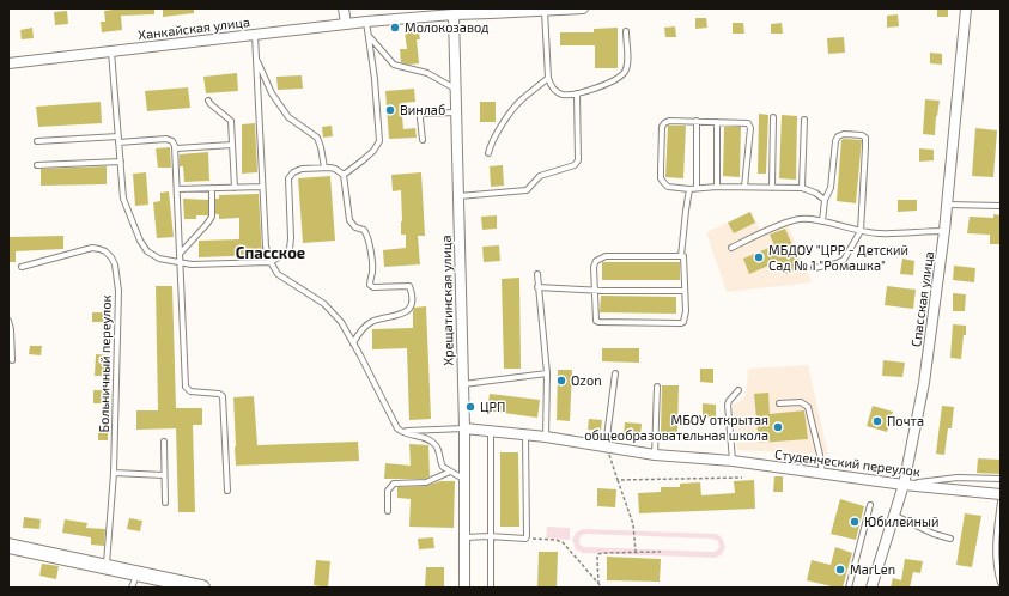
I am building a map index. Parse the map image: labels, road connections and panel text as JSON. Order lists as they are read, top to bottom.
{
  "streets": {
    "street": [
      "Ханкайская улица",
      "Спасская улица",
      "Хрещатинская улица",
      "Студенческий переулок"
    ],
    "lane": ["Больничный переулок"]
  },
  "crossings": [
    ["Ханкайская улица", "Хрещатинская улица"],
    ["Спасская улица", "Студенческий переулок"],
    ["Хрещатинская улица", "Студенческий переулок"]
  ],
  "districts": ["Спасское"],
  "places": [
    "Молокозавод",
    "Винлаб",
    "МБДОУ \"ЦРР - Детский Сад № 1 \"Ромашка\"",
    "Ozon",
    "ЦРП",
    "Почта",
    "МБОУ открытая общеобразовательная школа",
    "Юбилейный",
    "MarLen"
  ]
}
